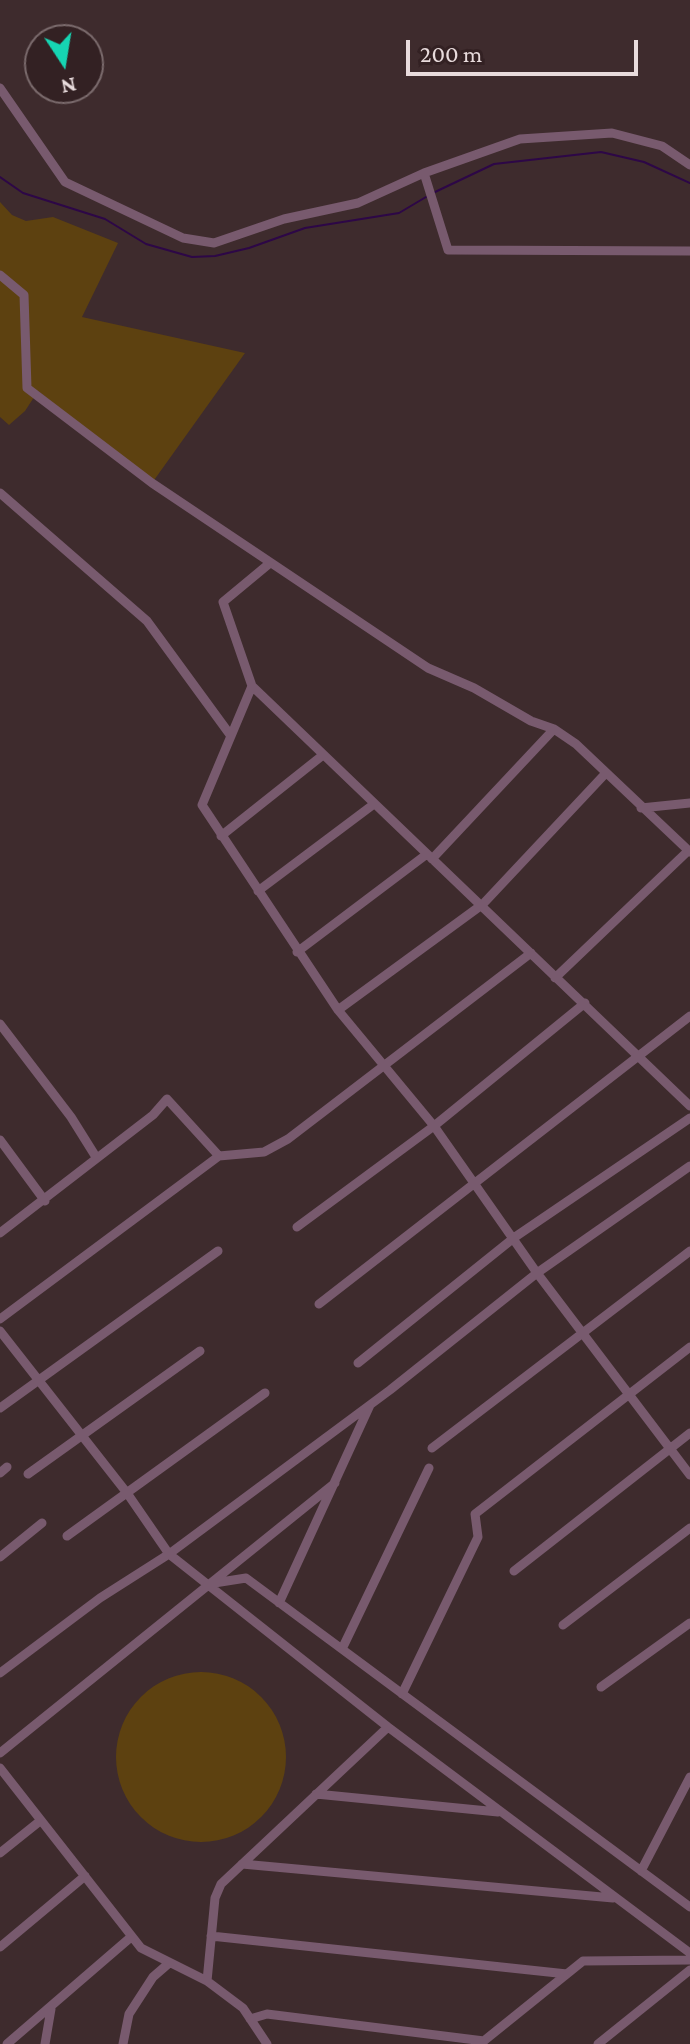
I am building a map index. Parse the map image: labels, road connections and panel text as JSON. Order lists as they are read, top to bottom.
{
  "scale_bar": "200 m",
  "north": "bottom"
}
